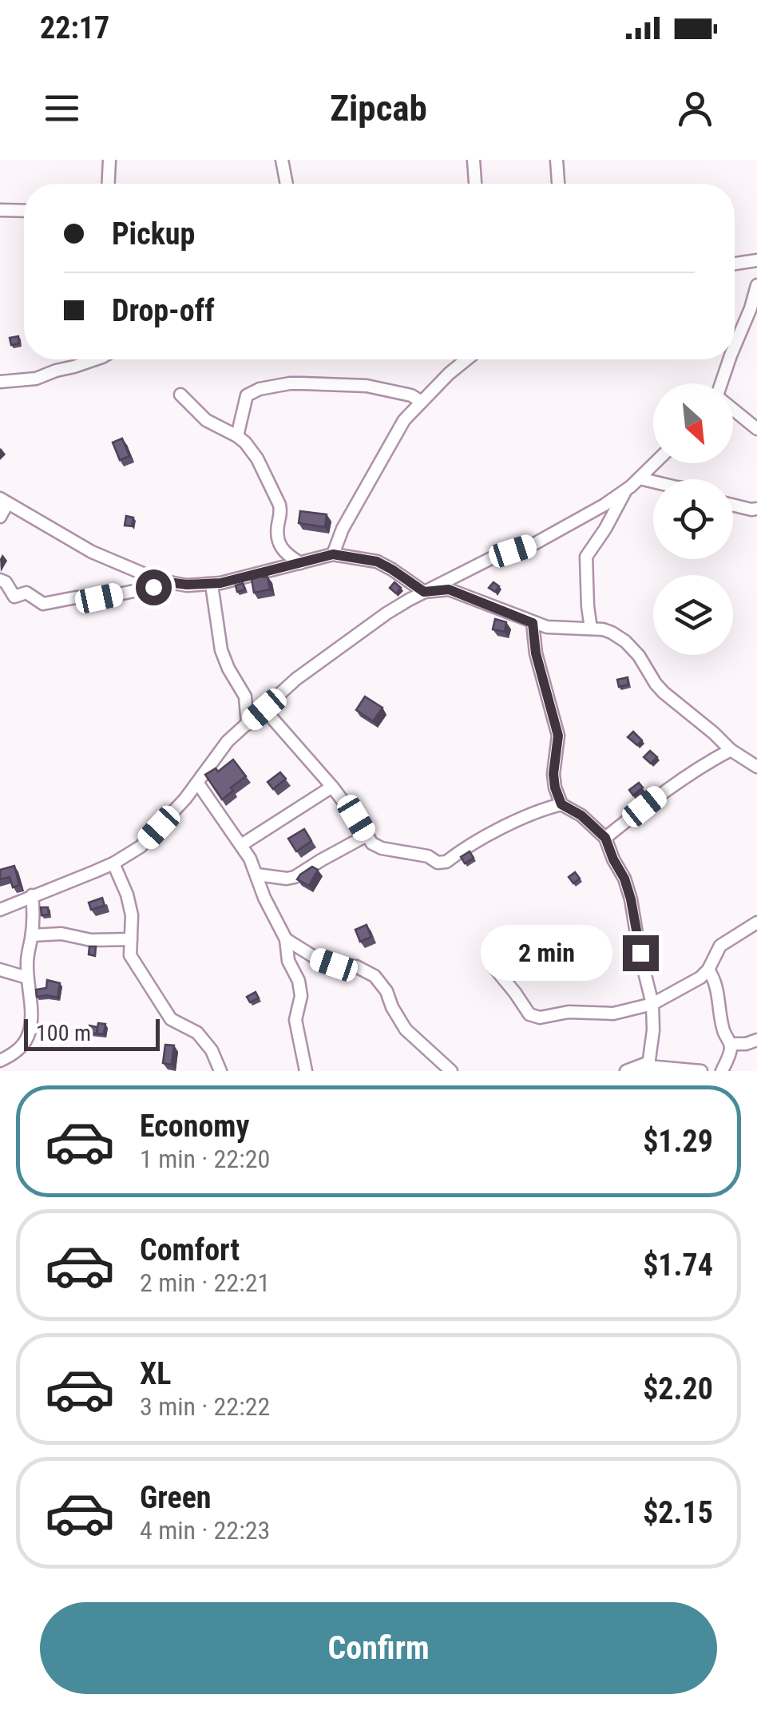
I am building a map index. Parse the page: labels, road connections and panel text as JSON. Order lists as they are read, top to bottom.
{
  "scale_bar": "100 m",
  "north": "bottom right",
  "page": {
    "status": "22:17",
    "header": "Zipcab",
    "banner": ["Pickup", "Drop-off"],
    "bubble": "2 min",
    "scale": "100 m",
    "list": [
      {
        "name": "Economy",
        "note": "1 min · 22:20",
        "value": "$1.29"
      },
      {
        "name": "Comfort",
        "note": "2 min · 22:21",
        "value": "$1.74"
      },
      {
        "name": "XL",
        "note": "3 min · 22:22",
        "value": "$2.20"
      },
      {
        "name": "Green",
        "note": "4 min · 22:23",
        "value": "$2.15"
      }
    ],
    "buttons": "Confirm"
  }
}
